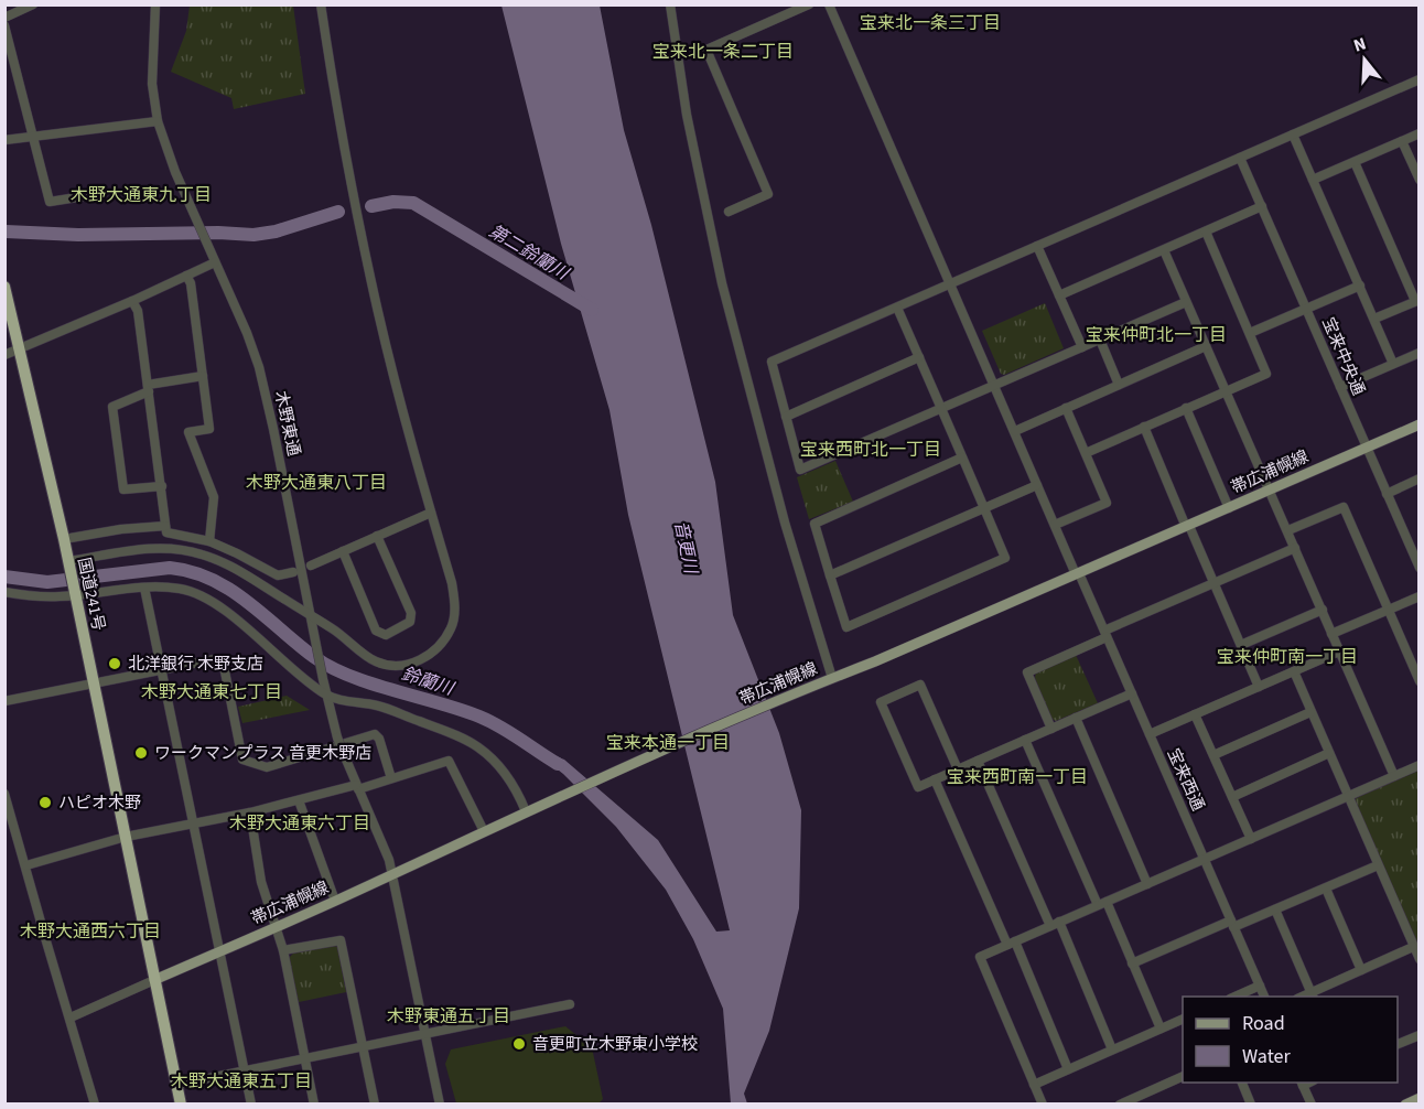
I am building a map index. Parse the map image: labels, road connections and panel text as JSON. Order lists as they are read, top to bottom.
{
  "streets": {
    "highway": ["国道241号"],
    "main road": ["帯広浦幌線"],
    "street": ["宝来中央通", "木野東通", "宝来西通"]
  },
  "crossings": [
    ["宝来中央通", "帯広浦幌線"],
    ["木野東通", "帯広浦幌線"],
    ["帯広浦幌線", "国道241号"],
    ["帯広浦幌線", "宝来西通"]
  ],
  "districts": [
    "宝来北一条三丁目",
    "宝来北一条二丁目",
    "木野大通東九丁目",
    "宝来仲町北一丁目",
    "宝来西町北一丁目",
    "木野大通東八丁目",
    "宝来仲町南一丁目",
    "木野大通東七丁目",
    "宝来本通一丁目",
    "宝来西町南一丁目",
    "木野大通東六丁目",
    "木野大通西六丁目",
    "木野東通五丁目",
    "木野大通東五丁目"
  ],
  "water": ["第二鈴蘭川", "音更川", "鈴蘭川"],
  "places": [
    "北洋銀行 木野支店",
    "ワークマンプラス 音更木野店",
    "ハピオ木野",
    "音更町立木野東小学校"
  ],
  "legend": ["Road", "Water"],
  "north": "top"
}
